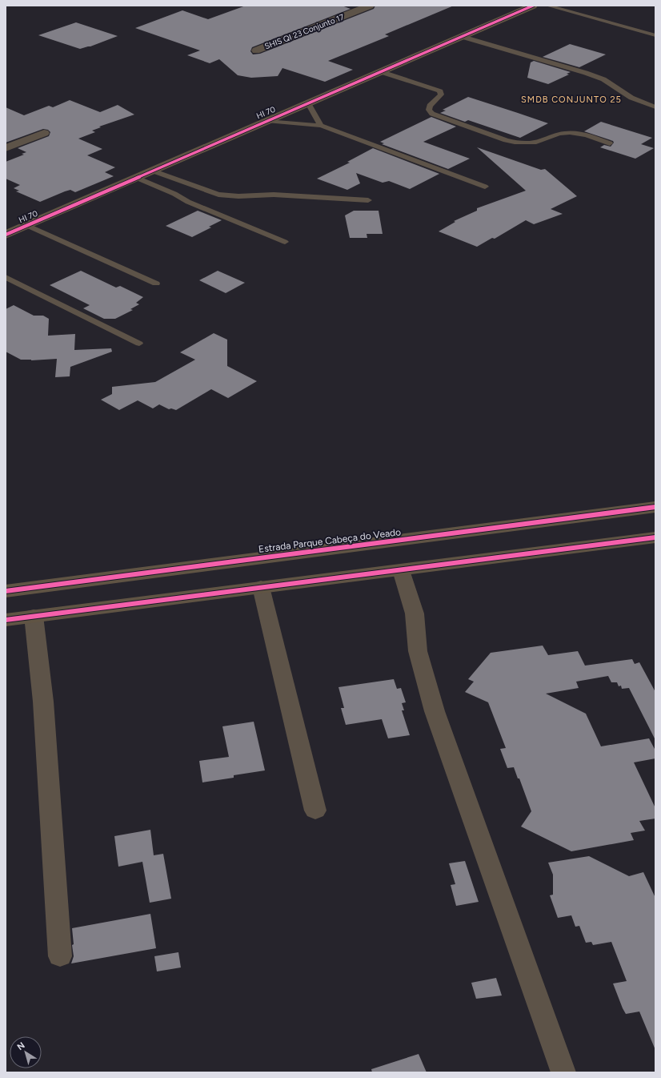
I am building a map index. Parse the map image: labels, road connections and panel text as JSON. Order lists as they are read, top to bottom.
{
  "streets": {
    "main road": ["HI 70", "Estrada Parque Cabeça do Veado"],
    "street": ["SHIS QI 23 Conjunto 17"]
  },
  "districts": ["SMDB CONJUNTO 25"],
  "north": "top left"
}
